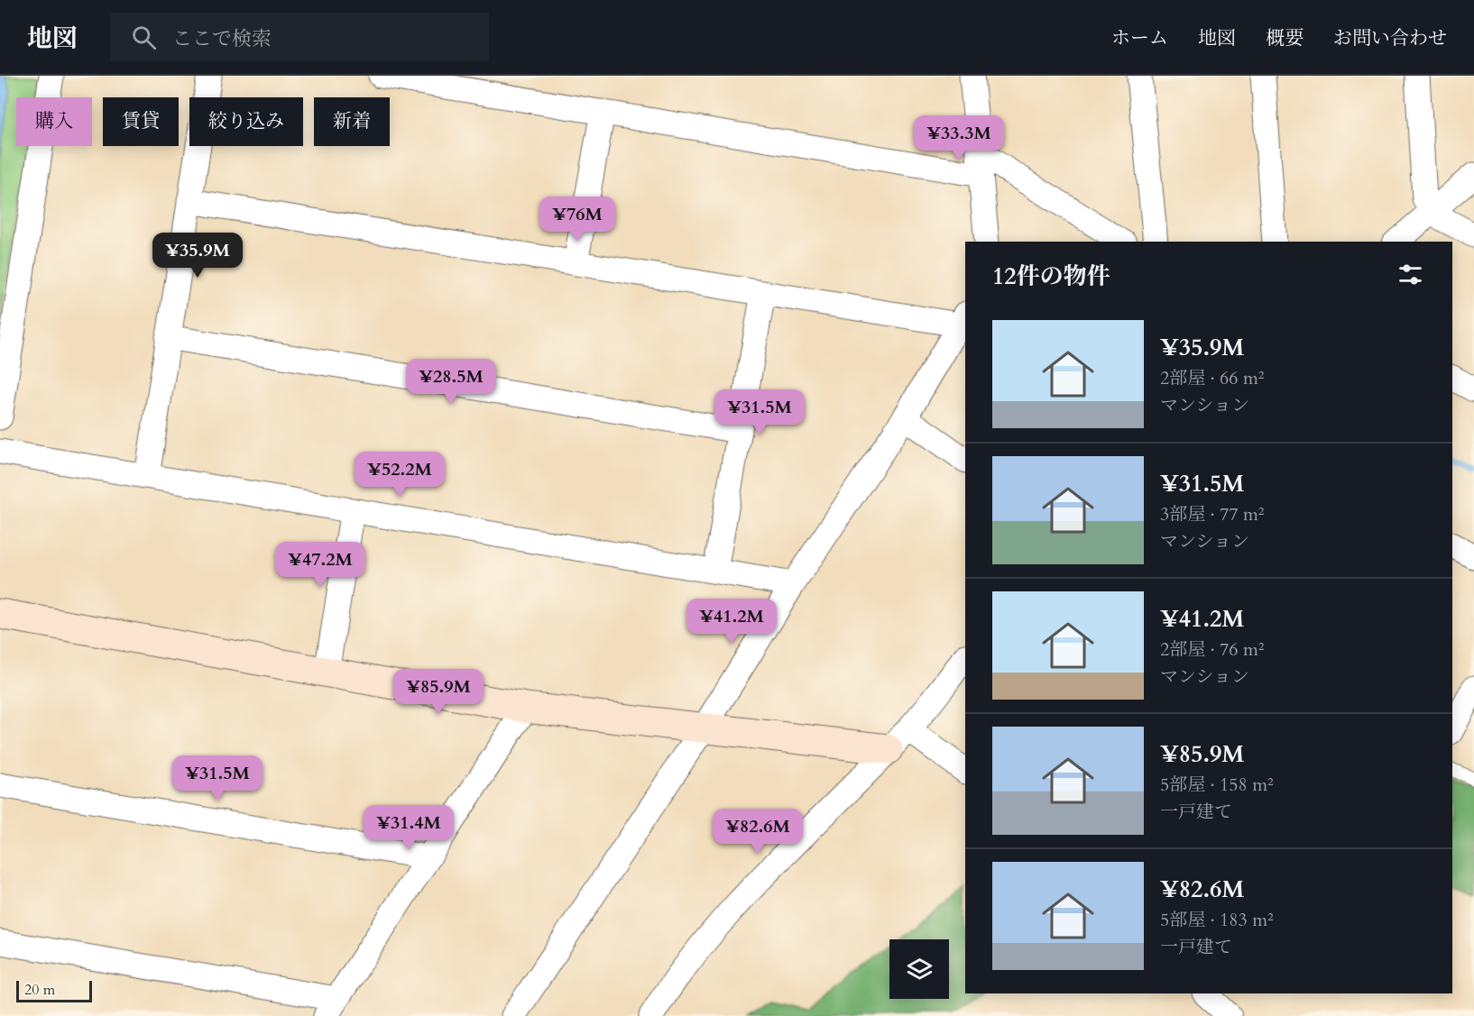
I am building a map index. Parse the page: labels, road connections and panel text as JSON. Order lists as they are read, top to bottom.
{
  "scale_bar": "20 m",
  "page": {
    "header": "地図",
    "search": "ここで検索",
    "nav": [
      "ホーム",
      "地図",
      "概要",
      "お問い合わせ"
    ],
    "chip": [
      "購入",
      "賃貸",
      "絞り込み",
      "新着"
    ],
    "price": [
      "¥33.3M",
      "¥76M",
      "¥35.9M",
      "¥28.5M",
      "¥31.5M",
      "¥52.2M",
      "¥47.2M",
      "¥41.2M",
      "¥85.9M",
      "¥31.5M",
      "¥31.4M",
      "¥82.6M"
    ],
    "heading": "12件の物件",
    "list": [
      {
        "name": "¥35.9M",
        "note": "2部屋 · 66 m² · マンション"
      },
      {
        "name": "¥31.5M",
        "note": "3部屋 · 77 m² · マンション"
      },
      {
        "name": "¥41.2M",
        "note": "2部屋 · 76 m² · マンション"
      },
      {
        "name": "¥85.9M",
        "note": "5部屋 · 158 m² · 一戸建て"
      },
      {
        "name": "¥82.6M",
        "note": "5部屋 · 183 m² · 一戸建て"
      }
    ],
    "scale": "20 m"
  }
}
